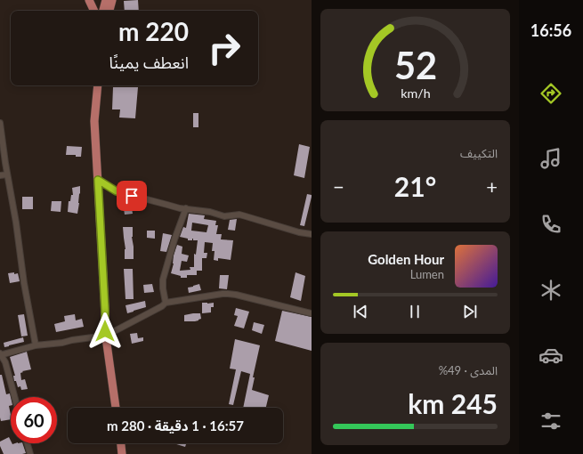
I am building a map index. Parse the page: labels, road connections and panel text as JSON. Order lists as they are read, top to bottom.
{
  "page": {
    "tabs": "16:56",
    "turn": ["220 m", "انعطف يمينًا"],
    "tile": [
      "التكييف",
      ["المدى · 49%", "245 km"]
    ],
    "heat": ["−", "21°", "+"],
    "song": ["Golden Hour", "Lumen"],
    "limit": "60",
    "trip": "16:57 · 1 دقيقة · 280 m",
    "gauge": ["52", "km/h"]
  }
}
